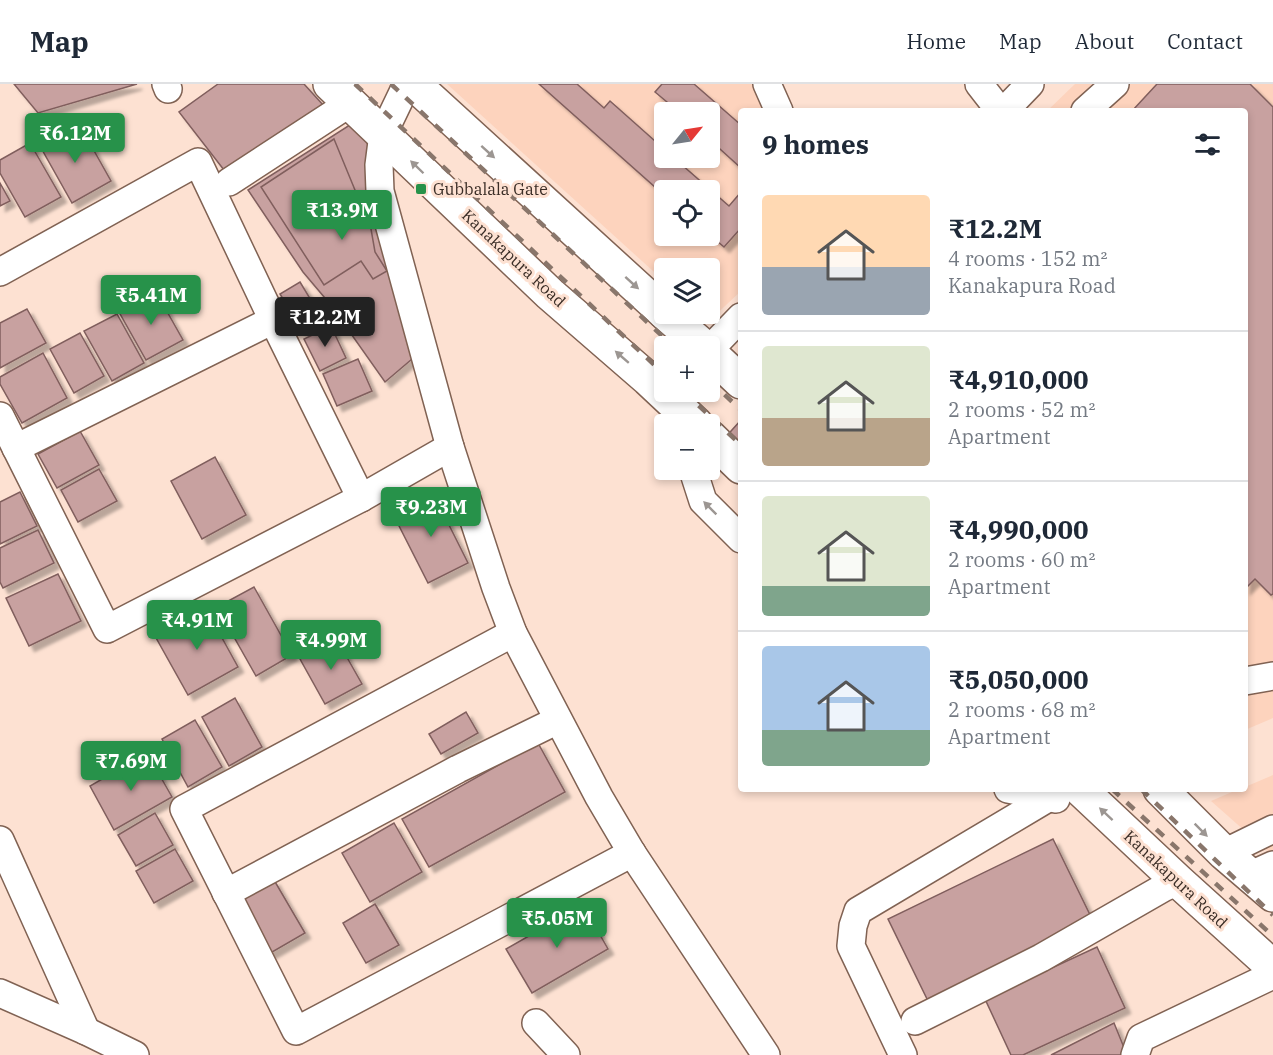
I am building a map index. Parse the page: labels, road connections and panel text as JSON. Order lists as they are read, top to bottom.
{
  "streets": {
    "highway": ["Kanakapura Road"]
  },
  "places": {
    "transit": ["Gubbalala Gate"]
  },
  "north": "top right",
  "page": {
    "header": "Map",
    "nav": [
      "Home",
      "Map",
      "About",
      "Contact"
    ],
    "map_buttons": ["+", "−"],
    "heading": "9 homes",
    "price": [
      "₹6.12M",
      "₹13.9M",
      "₹5.41M",
      "₹12.2M",
      "₹9.23M",
      "₹4.91M",
      "₹4.99M",
      "₹7.69M",
      "₹5.05M"
    ],
    "list": [
      {
        "name": "₹12.2M",
        "note": "4 rooms · 152 m² · Kanakapura Road"
      },
      {
        "name": "₹4,910,000",
        "note": "2 rooms · 52 m² · Apartment"
      },
      {
        "name": "₹4,990,000",
        "note": "2 rooms · 60 m² · Apartment"
      },
      {
        "name": "₹5,050,000",
        "note": "2 rooms · 68 m² · Apartment"
      }
    ]
  }
}
